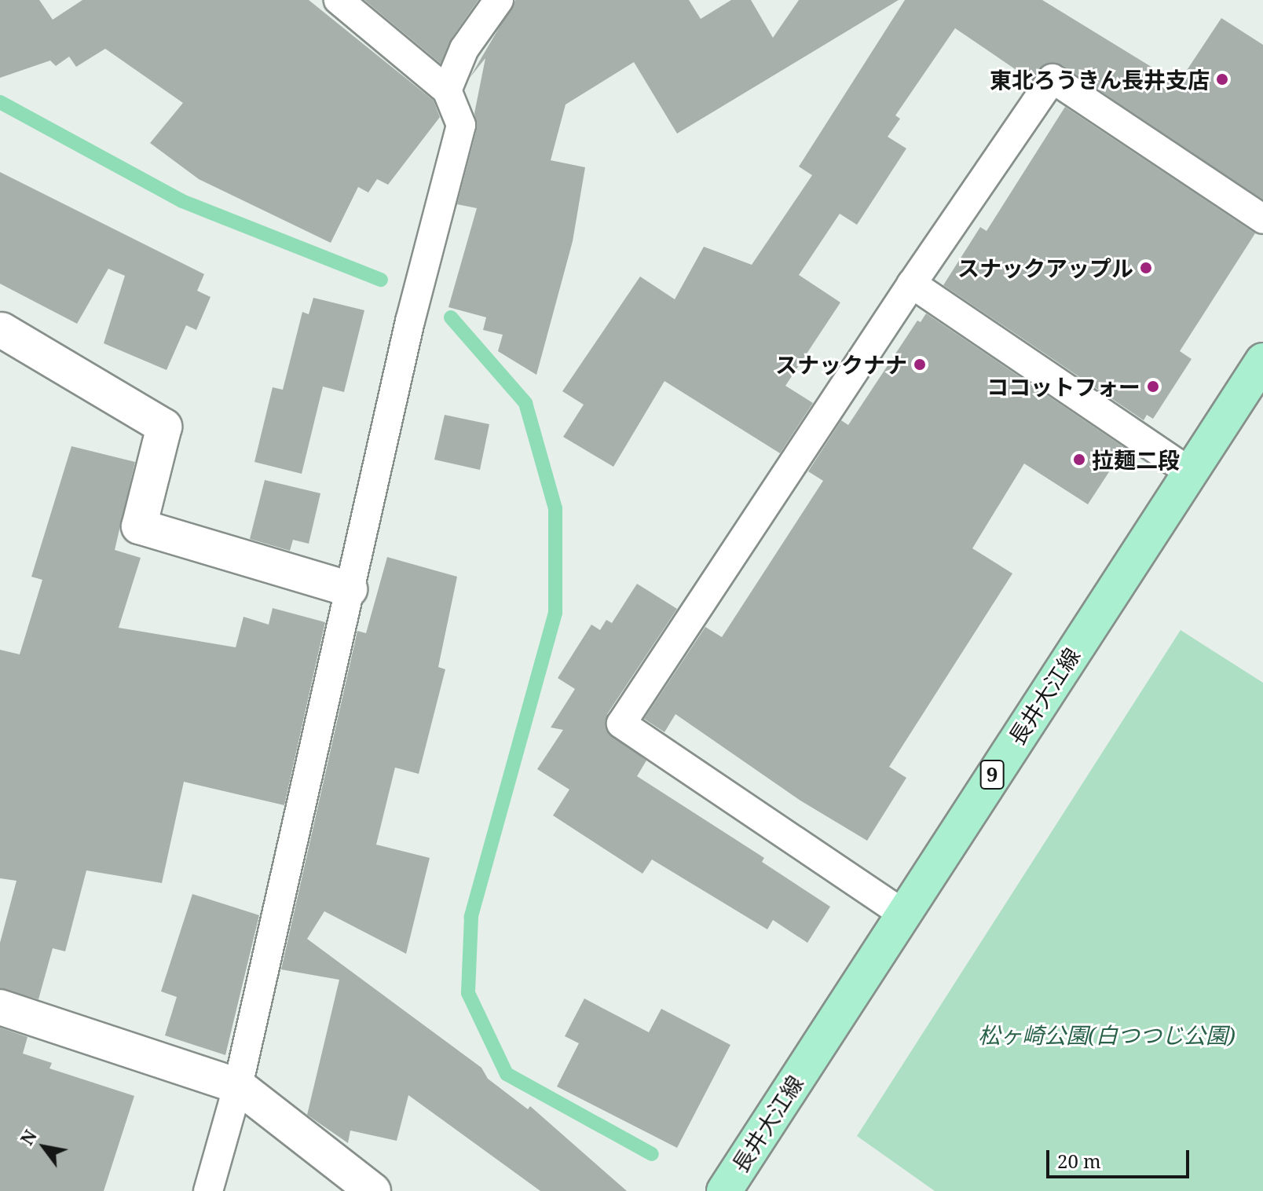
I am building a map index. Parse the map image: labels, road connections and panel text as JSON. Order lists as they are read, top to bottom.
{
  "streets": {
    "main road": ["長井大江線", "9"]
  },
  "parks": ["松ヶ崎公園(白つつじ公園)"],
  "places": [
    "東北ろうきん長井支店",
    "スナックアップル",
    "スナックナナ",
    "ココットフォー",
    "拉麺二段"
  ],
  "scale_bar": "20 m",
  "north": "top left"
}
